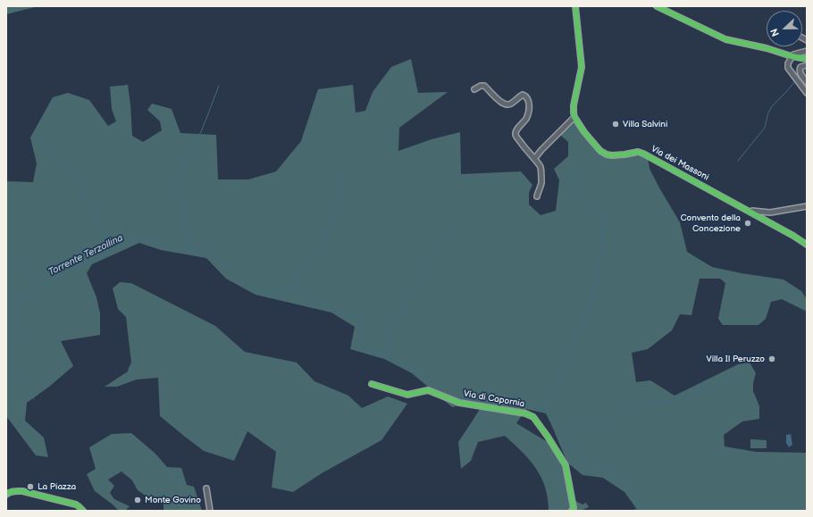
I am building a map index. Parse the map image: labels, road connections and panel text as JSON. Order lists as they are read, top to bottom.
{
  "streets": {
    "street": ["Via dei Massoni", "Via di Capornia"]
  },
  "water": ["Torrente Terzollina"],
  "places": [
    "Villa Salvini",
    "Convento della Concezione",
    "Villa Il Peruzzo",
    "La Piazza",
    "Monte Govino"
  ],
  "north": "left"
}
